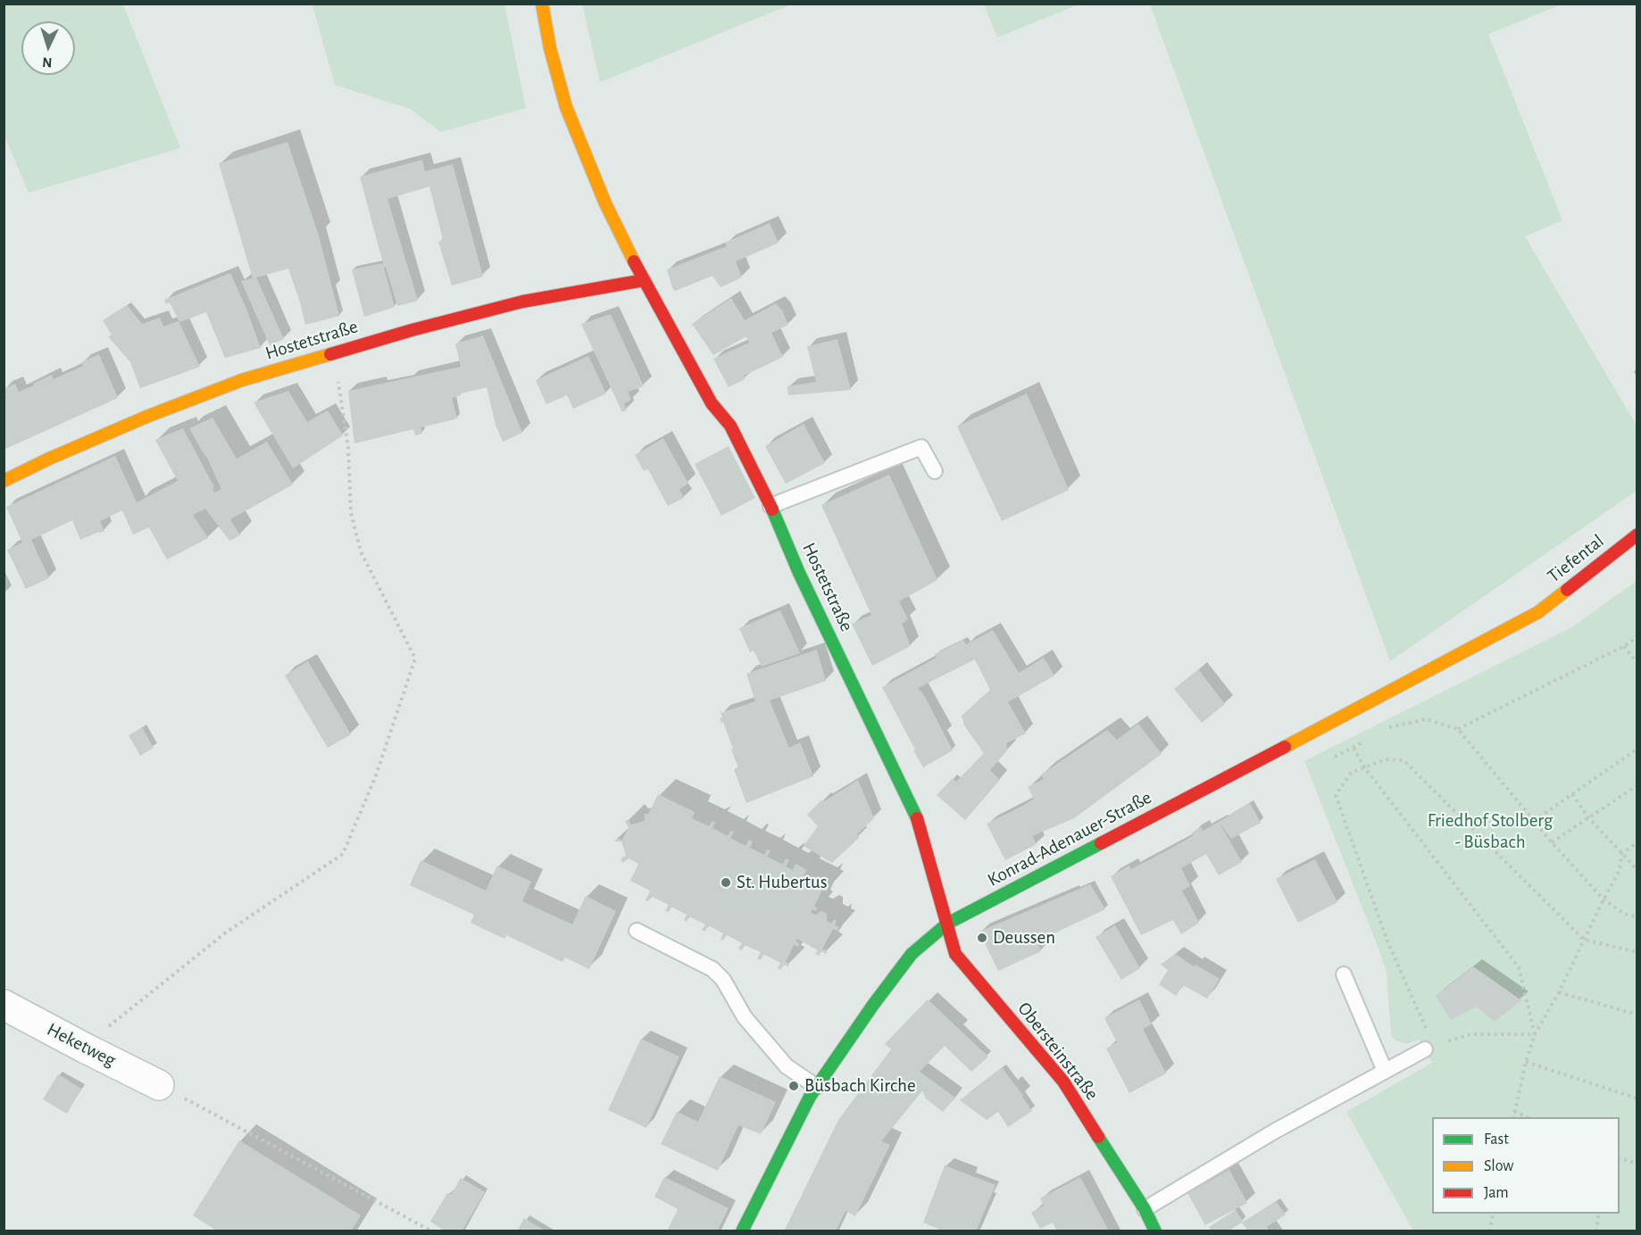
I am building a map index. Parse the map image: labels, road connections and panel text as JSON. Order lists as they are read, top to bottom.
{
  "streets": {
    "street": [
      "Hostetstraße",
      "Tiefental",
      "Konrad-Adenauer-Straße",
      "Heketweg",
      "Obersteinstraße"
    ]
  },
  "crossings": [
    ["Hostetstraße", "Konrad-Adenauer-Straße"],
    ["Hostetstraße", "Obersteinstraße"],
    ["Tiefental", "Konrad-Adenauer-Straße"],
    ["Konrad-Adenauer-Straße", "Obersteinstraße"]
  ],
  "parks": ["Friedhof Stolberg - Büsbach"],
  "places": ["St. Hubertus", "Deussen", "Büsbach Kirche"],
  "legend": ["Fast", "Slow", "Jam"],
  "north": "bottom"
}
